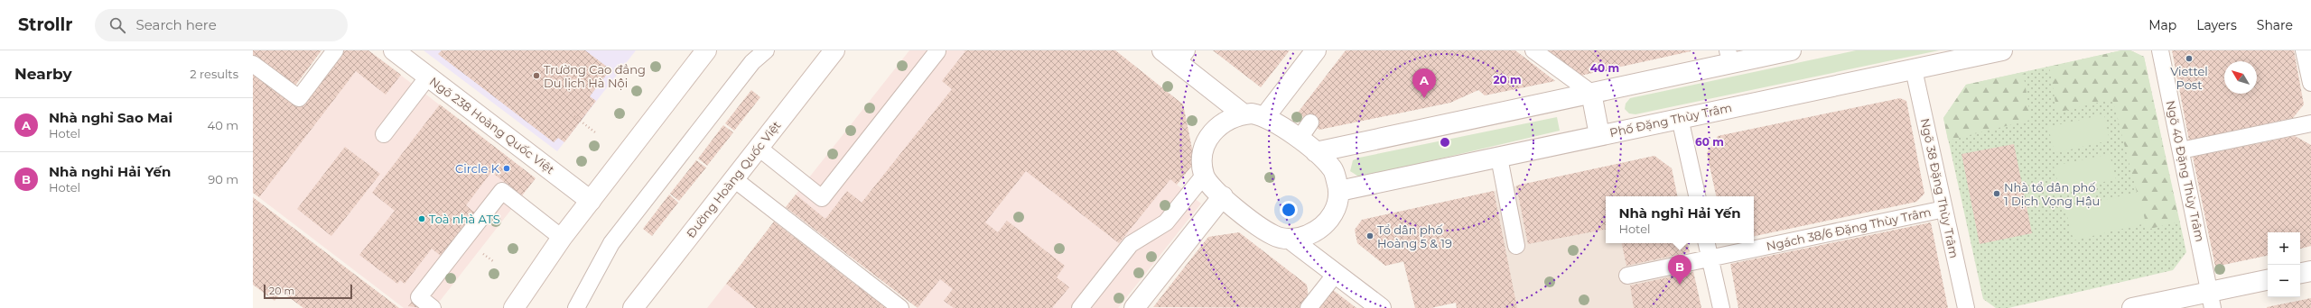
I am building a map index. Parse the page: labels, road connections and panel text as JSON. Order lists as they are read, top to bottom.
{
  "streets": {
    "street": ["Phố Đặng Thùy Trâm", "Ngõ 238 Hoàng Quốc Việt", "Đường Hoàng Quốc Việt"],
    "lane": ["Ngõ 40 Đặng Thùy Trâm", "Ngõ 38 Đặng Thùy Trâm", "Ngách 38/6 Đặng Thùy Trâm"]
  },
  "crossings": [
    ["Phố Đặng Thùy Trâm", "Ngõ 38 Đặng Thùy Trâm"],
    ["Ngõ 38 Đặng Thùy Trâm", "Ngách 38/6 Đặng Thùy Trâm"]
  ],
  "places": [
    "Viettel Post",
    "Trường Cao đẳng Du lịch Hà Nội",
    "Circle K",
    "Nhà tổ dân phố 1 Dịch Vọng Hậu",
    "Toà nhà ATS",
    "Tổ dân phố Hoàng 5 & 19"
  ],
  "scale_bar": "20 m",
  "north": "top left",
  "page": {
    "header": "Strollr",
    "search": "Search here",
    "nav": ["Map", "Layers", "Share"],
    "heading": ["Nearby", "2 results"],
    "pins": ["A", "B"],
    "list": [
      {
        "mark": "A",
        "name": "Nhà nghỉ Sao Mai",
        "note": "Hotel",
        "value": "40 m"
      },
      {
        "mark": "B",
        "name": "Nhà nghỉ Hải Yến",
        "note": "Hotel",
        "value": "90 m"
      }
    ],
    "popup": ["Nhà nghỉ Hải Yến", "Hotel"],
    "map_buttons": ["+", "−"],
    "scale": "20 m"
  },
  "rings": ["40 m", "20 m", "60 m"]
}
